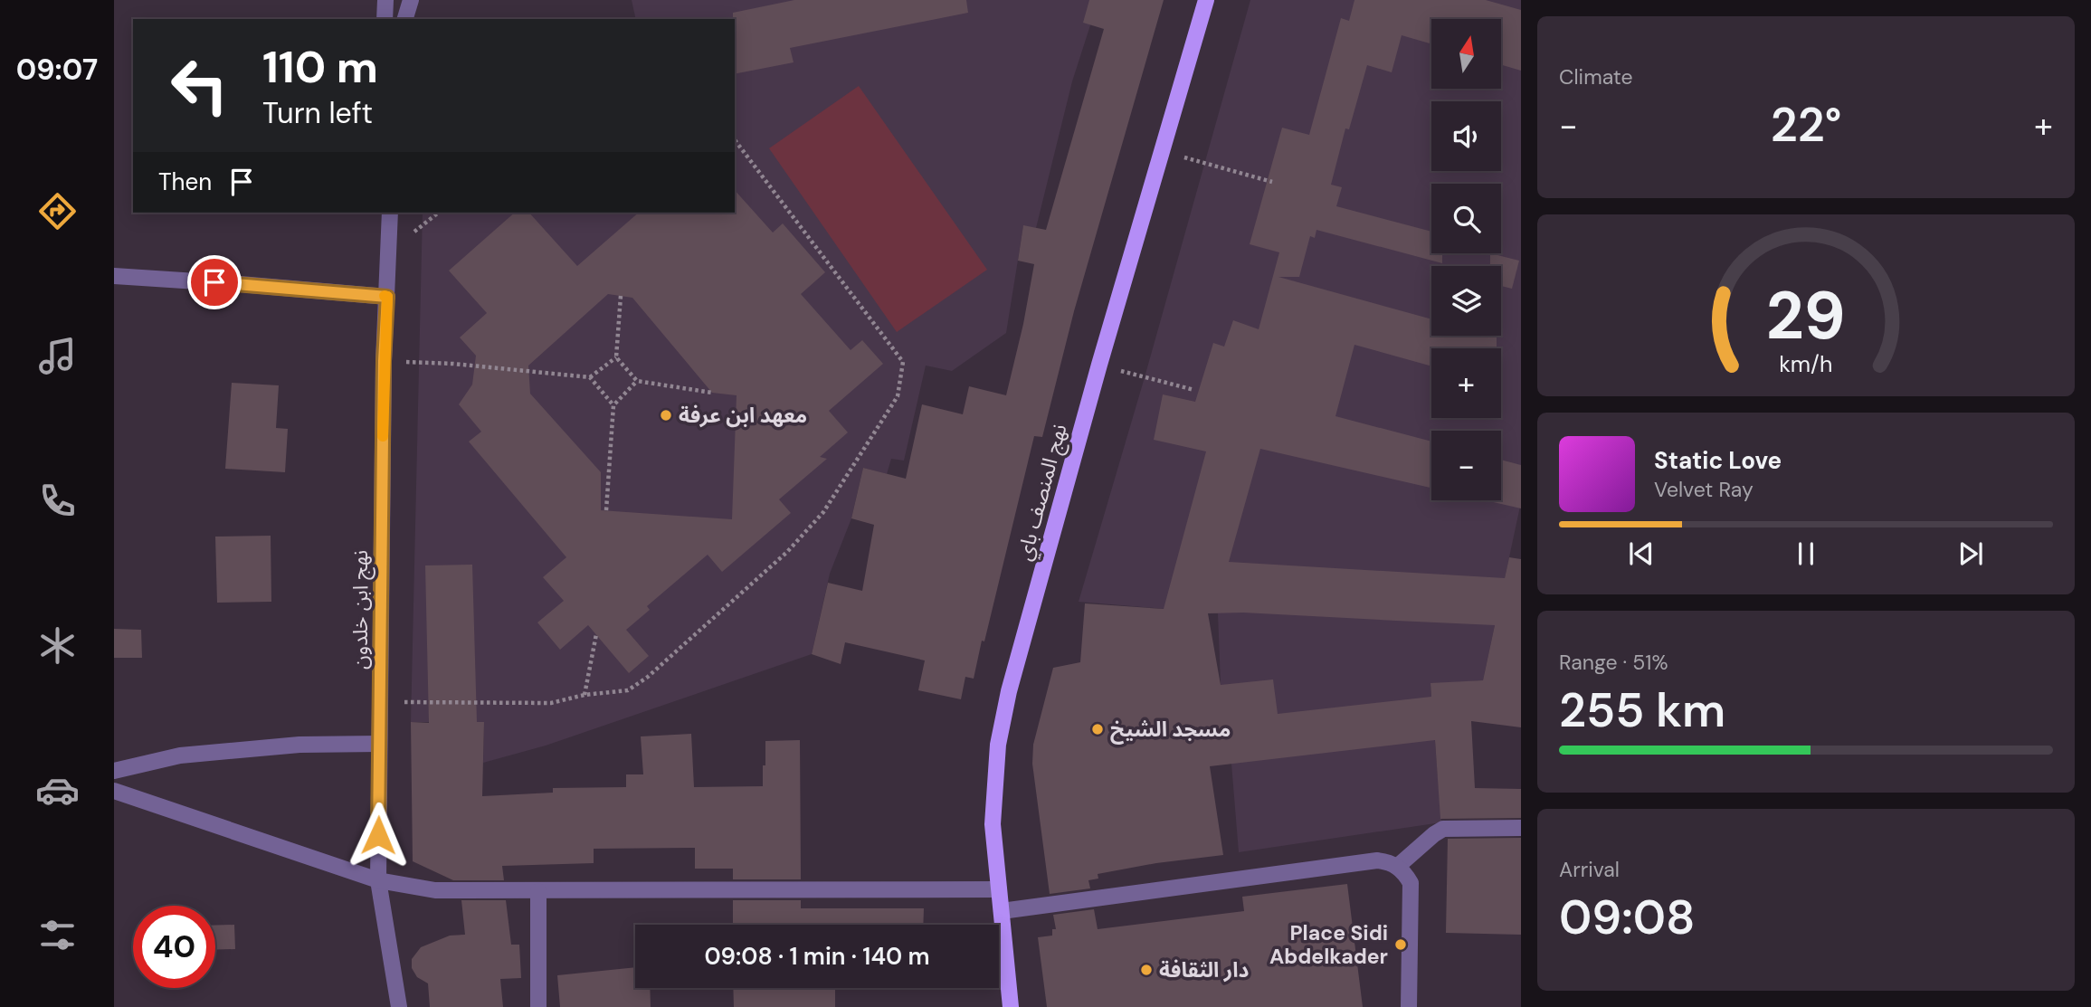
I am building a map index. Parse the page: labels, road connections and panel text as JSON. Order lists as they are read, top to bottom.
{
  "streets": {
    "main road": ["نهج المنصف باي"],
    "street": ["نهج ابن خلدون"]
  },
  "places": [
    "معهد ابن عرفة",
    "مسجد الشيخ",
    "Place Sidi Abdelkader",
    "دار الثقافة"
  ],
  "north": "top",
  "page": {
    "tabs": "09:07",
    "tile": [
      "Climate",
      ["Range · 51%", "255 km"],
      ["Arrival", "09:08"]
    ],
    "map_buttons": ["+", "−"],
    "turn": ["110 m", "Turn left"],
    "heat": ["−", "22°", "+"],
    "then": "Then",
    "song": ["Static Love", "Velvet Ray"],
    "limit": "40",
    "trip": "09:08 · 1 min · 140 m",
    "gauge": ["29", "km/h"]
  }
}
